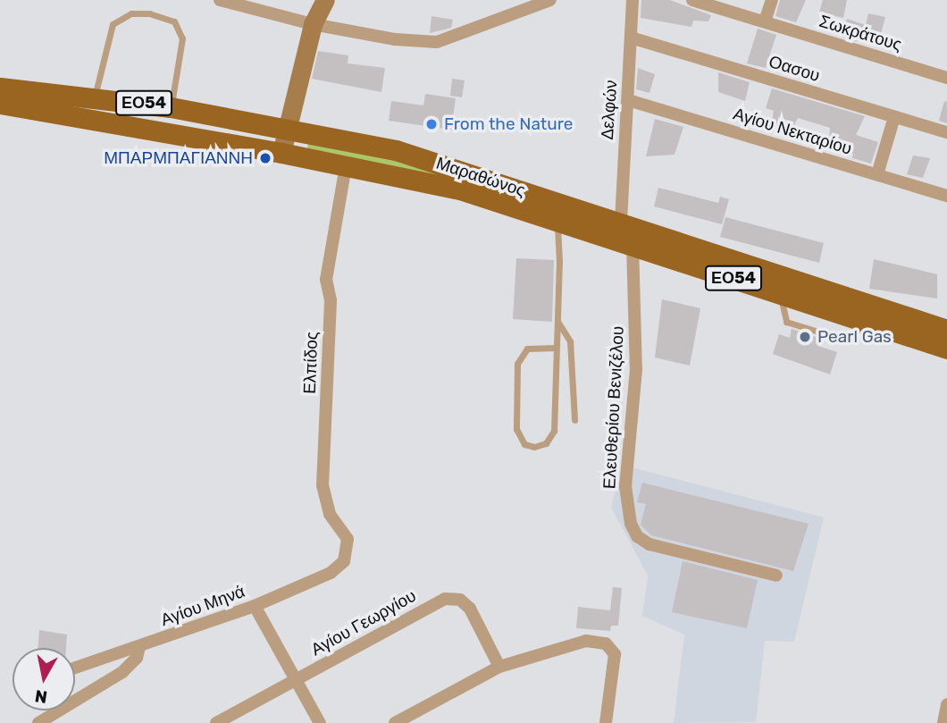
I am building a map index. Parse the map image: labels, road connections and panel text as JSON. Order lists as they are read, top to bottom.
{
  "streets": {
    "main road": ["ΕΟ54", "Μαραθώνος"],
    "street": [
      "Σωκράτους",
      "Οασου",
      "Δελφών",
      "Αγίου Νεκταρίου",
      "Ελπίδος",
      "Ελευθερίου Βενιζέλου",
      "Αγίου Μηνά",
      "Αγίου Γεωργίου"
    ]
  },
  "crossings": [
    ["Οασου", "Δελφών"],
    ["Δελφών", "Αγίου Νεκταρίου"],
    ["Δελφών", "Μαραθώνος"],
    ["Μαραθώνος", "Ελπίδος"],
    ["Μαραθώνος", "Ελευθερίου Βενιζέλου"],
    ["Ελπίδος", "Αγίου Μηνά"]
  ],
  "places": ["From the Nature", "ΜΠΑΡΜΠΑΓΙΑΝΝΗ", "Pearl Gas"],
  "north": "bottom"
}
